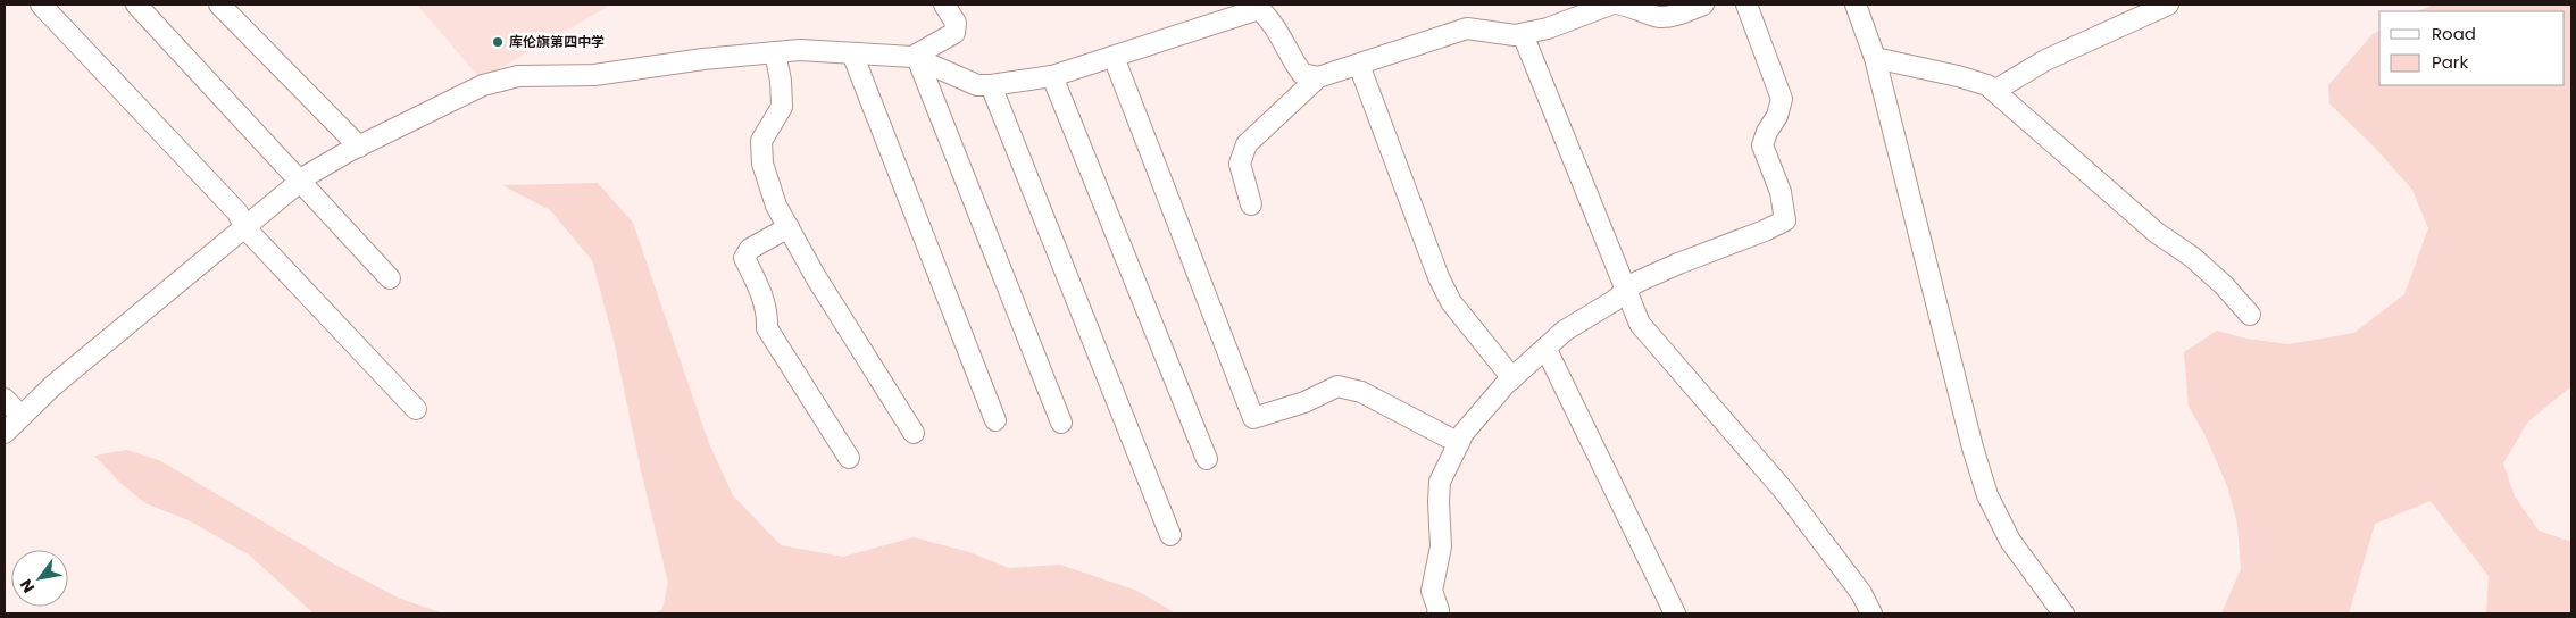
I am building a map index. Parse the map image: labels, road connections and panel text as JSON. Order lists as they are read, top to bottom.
{
  "places": ["库伦旗第四中学"],
  "legend": ["Road", "Park"],
  "north": "bottom left"
}
